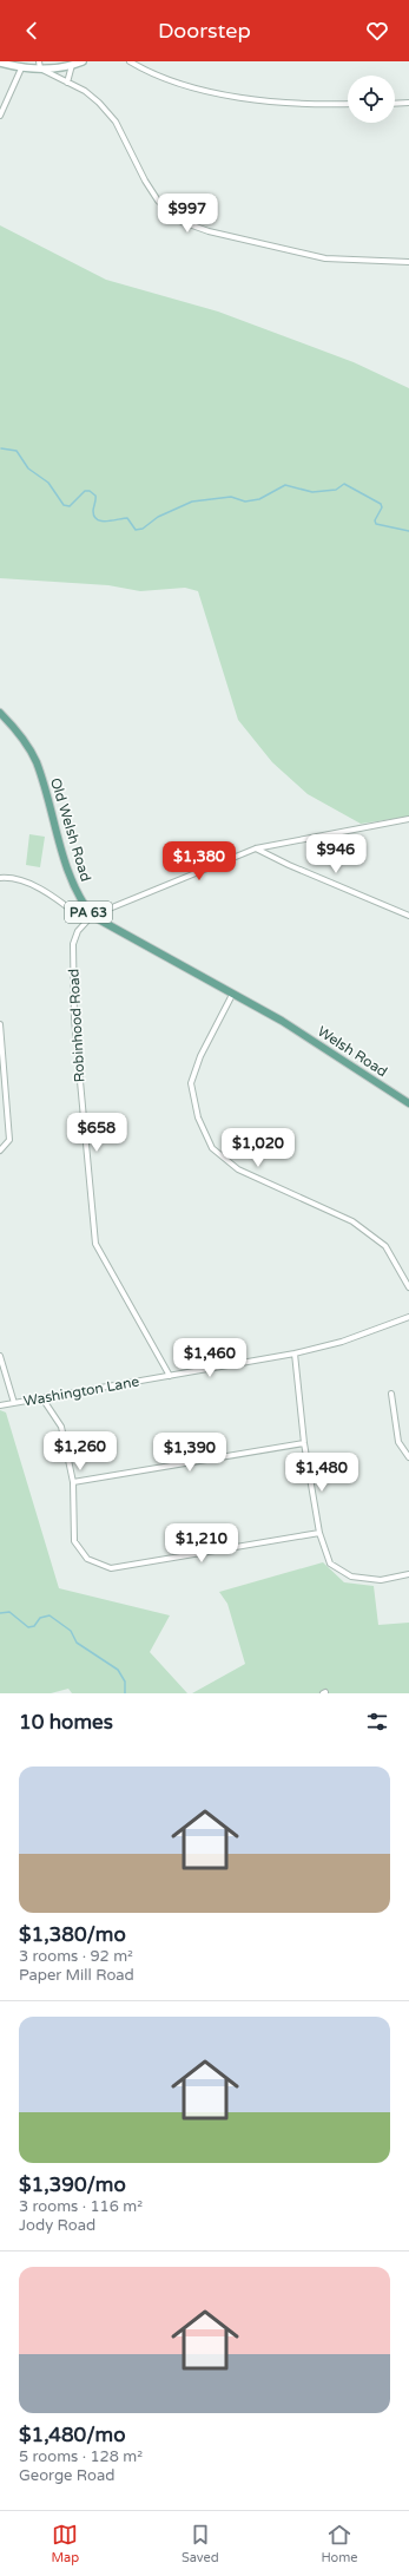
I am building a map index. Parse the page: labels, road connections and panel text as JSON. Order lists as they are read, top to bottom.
{
  "streets": {
    "main road": ["Old Welsh Road", "PA 63", "Welsh Road"],
    "street": ["Robinhood Road", "Washington Lane"]
  },
  "crossings": [
    ["Old Welsh Road", "Robinhood Road"],
    ["Old Welsh Road", "Welsh Road"],
    ["Robinhood Road", "Washington Lane"]
  ],
  "page": {
    "header": "Doorstep",
    "price": [
      "$997",
      "$946",
      "$1,380",
      "$658",
      "$1,020",
      "$1,460",
      "$1,260",
      "$1,390",
      "$1,480",
      "$1,210"
    ],
    "heading": "10 homes",
    "list": [
      {
        "name": "$1,380/mo",
        "note": "3 rooms · 92 m² · Paper Mill Road"
      },
      {
        "name": "$1,390/mo",
        "note": "3 rooms · 116 m² · Jody Road"
      },
      {
        "name": "$1,480/mo",
        "note": "5 rooms · 128 m² · George Road"
      }
    ],
    "tabs": ["Map", "Saved", "Home"]
  }
}
